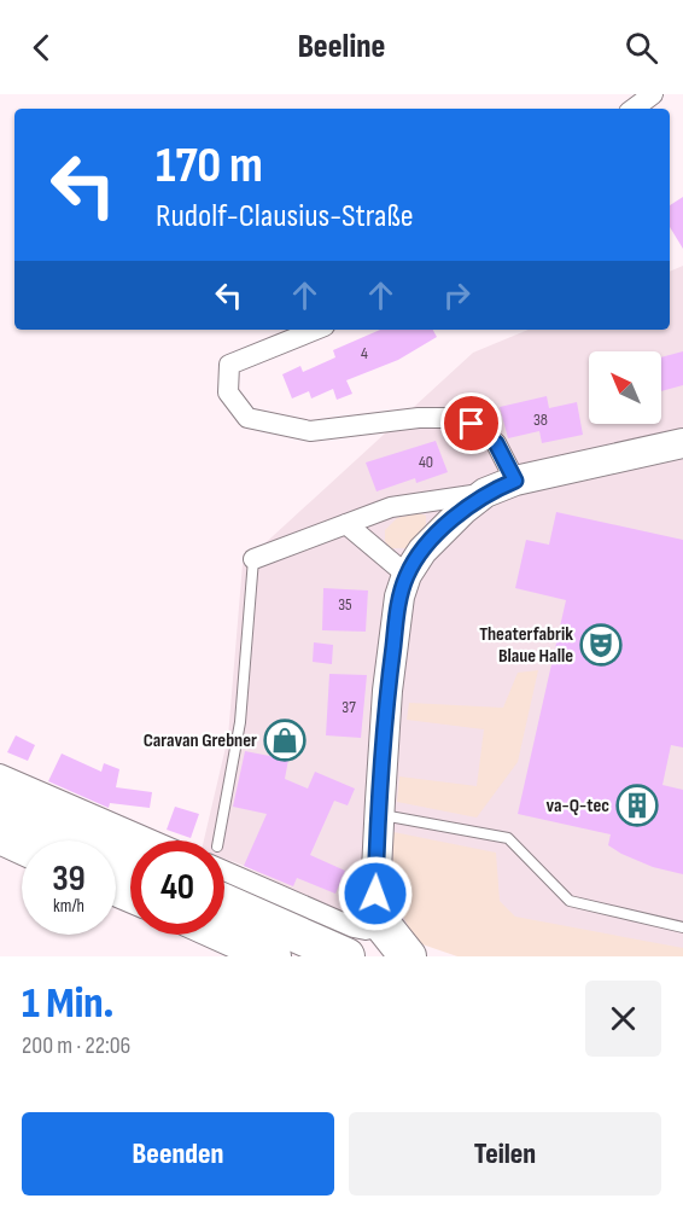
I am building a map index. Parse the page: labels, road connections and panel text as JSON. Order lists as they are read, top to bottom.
{
  "places": {
    "theatre": ["Theaterfabrik Blaue Halle"],
    "shop": ["Caravan Grebner"],
    "building": ["va-Q-tec"]
  },
  "house_numbers": [
    "4",
    "38",
    "40",
    "35",
    "37"
  ],
  "north": "top left",
  "page": {
    "header": "Beeline",
    "turn": ["170 m", "Rudolf-Clausius-Straße"],
    "speed": "39 km/h",
    "limit": "40",
    "heading": ["1 Min.", "200 m · 22:06"],
    "buttons": ["Beenden", "Teilen"]
  }
}
